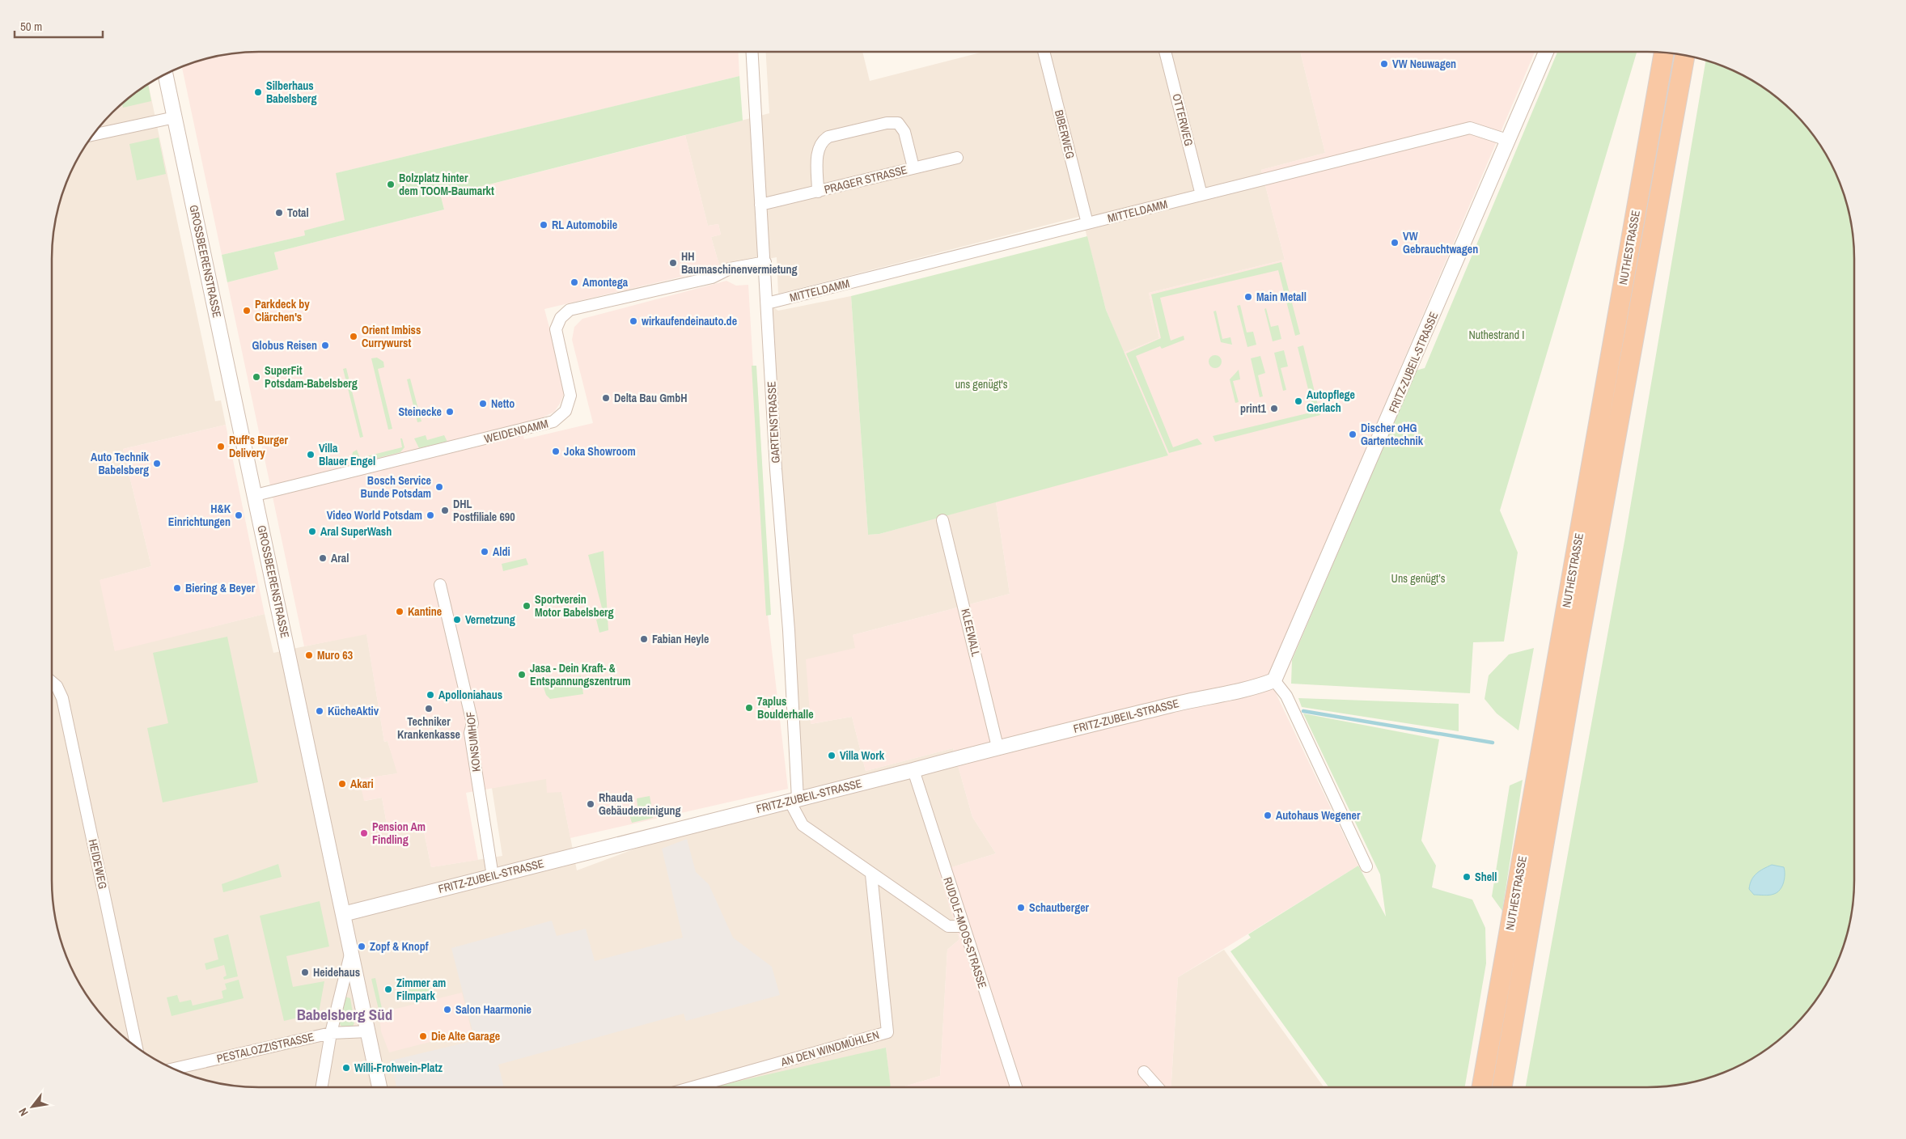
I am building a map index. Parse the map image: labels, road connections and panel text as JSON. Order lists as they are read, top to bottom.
{
  "streets": {
    "highway": ["NUTHESTRASSE"],
    "street": [
      "OTTERWEG",
      "BIBERWEG",
      "PRAGER STRASSE",
      "MITTELDAMM",
      "GROSSBEERENSTRASSE",
      "FRITZ-ZUBEIL-STRASSE",
      "GARTENSTRASSE",
      "WEIDENDAMM",
      "KLEEWALL",
      "KONSUMHOF",
      "HEIDEWEG",
      "RUDOLF-MOOS-STRASSE",
      "PESTALOZZISTRASSE",
      "AN DEN WINDMÜHLEN"
    ]
  },
  "crossings": [
    ["OTTERWEG", "MITTELDAMM"],
    ["BIBERWEG", "MITTELDAMM"],
    ["PRAGER STRASSE", "GARTENSTRASSE"],
    ["MITTELDAMM", "FRITZ-ZUBEIL-STRASSE"],
    ["MITTELDAMM", "GARTENSTRASSE"],
    ["GROSSBEERENSTRASSE", "FRITZ-ZUBEIL-STRASSE"],
    ["GROSSBEERENSTRASSE", "WEIDENDAMM"],
    ["GROSSBEERENSTRASSE", "PESTALOZZISTRASSE"],
    ["FRITZ-ZUBEIL-STRASSE", "GARTENSTRASSE"],
    ["FRITZ-ZUBEIL-STRASSE", "KLEEWALL"],
    ["FRITZ-ZUBEIL-STRASSE", "KONSUMHOF"],
    ["FRITZ-ZUBEIL-STRASSE", "RUDOLF-MOOS-STRASSE"],
    ["GARTENSTRASSE", "WEIDENDAMM"]
  ],
  "districts": ["Babelsberg Süd"],
  "parks": ["Nuthestrand I", "uns genügt's", "Uns genügt’s"],
  "places": [
    "VW Neuwagen",
    "Silberhaus Babelsberg",
    "Bolzplatz hinter dem TOOM-Baumarkt",
    "Total",
    "RL Automobile",
    "VW Gebrauchtwagen",
    "HH Baumaschinenvermietung",
    "Amontega",
    "Main Metall",
    "Parkdeck by Clärchen's",
    "wirkaufendeinauto.de",
    "Orient Imbiss Currywurst",
    "Globus Reisen",
    "SuperFit Potsdam-Babelsberg",
    "Delta Bau GmbH",
    "Autopflege Gerlach",
    "Netto",
    "print1",
    "Steinecke",
    "Discher oHG Gartentechnik",
    "Ruff's Burger Delivery",
    "Joka Showroom",
    "Villa Blauer Engel",
    "Auto Technik Babelsberg",
    "Bosch Service Bunde Potsdam",
    "DHL Postfiliale 690",
    "H&K Einrichtungen",
    "Video World Potsdam",
    "Aral SuperWash",
    "Aldi",
    "Aral",
    "Biering & Beyer",
    "Sportverein Motor Babelsberg",
    "Kantine",
    "Vernetzung",
    "Fabian Heyle",
    "Muro 63",
    "Jasa - Dein Kraft- & Entspannungszentrum",
    "Apolloniahaus",
    "7aplus Boulderhalle",
    "Techniker Krankenkasse",
    "KücheAktiv",
    "Villa Work",
    "Akari",
    "Rhauda Gebäudereinigung",
    "Autohaus Wegener",
    "Pension Am Findling",
    "Shell",
    "Schautberger",
    "Zopf & Knopf",
    "Heidehaus",
    "Zimmer am Filmpark",
    "Salon Haarmonie",
    "Die Alte Garage",
    "Willi-Frohwein-Platz"
  ],
  "scale_bar": "50 m",
  "north": "bottom left"
}
